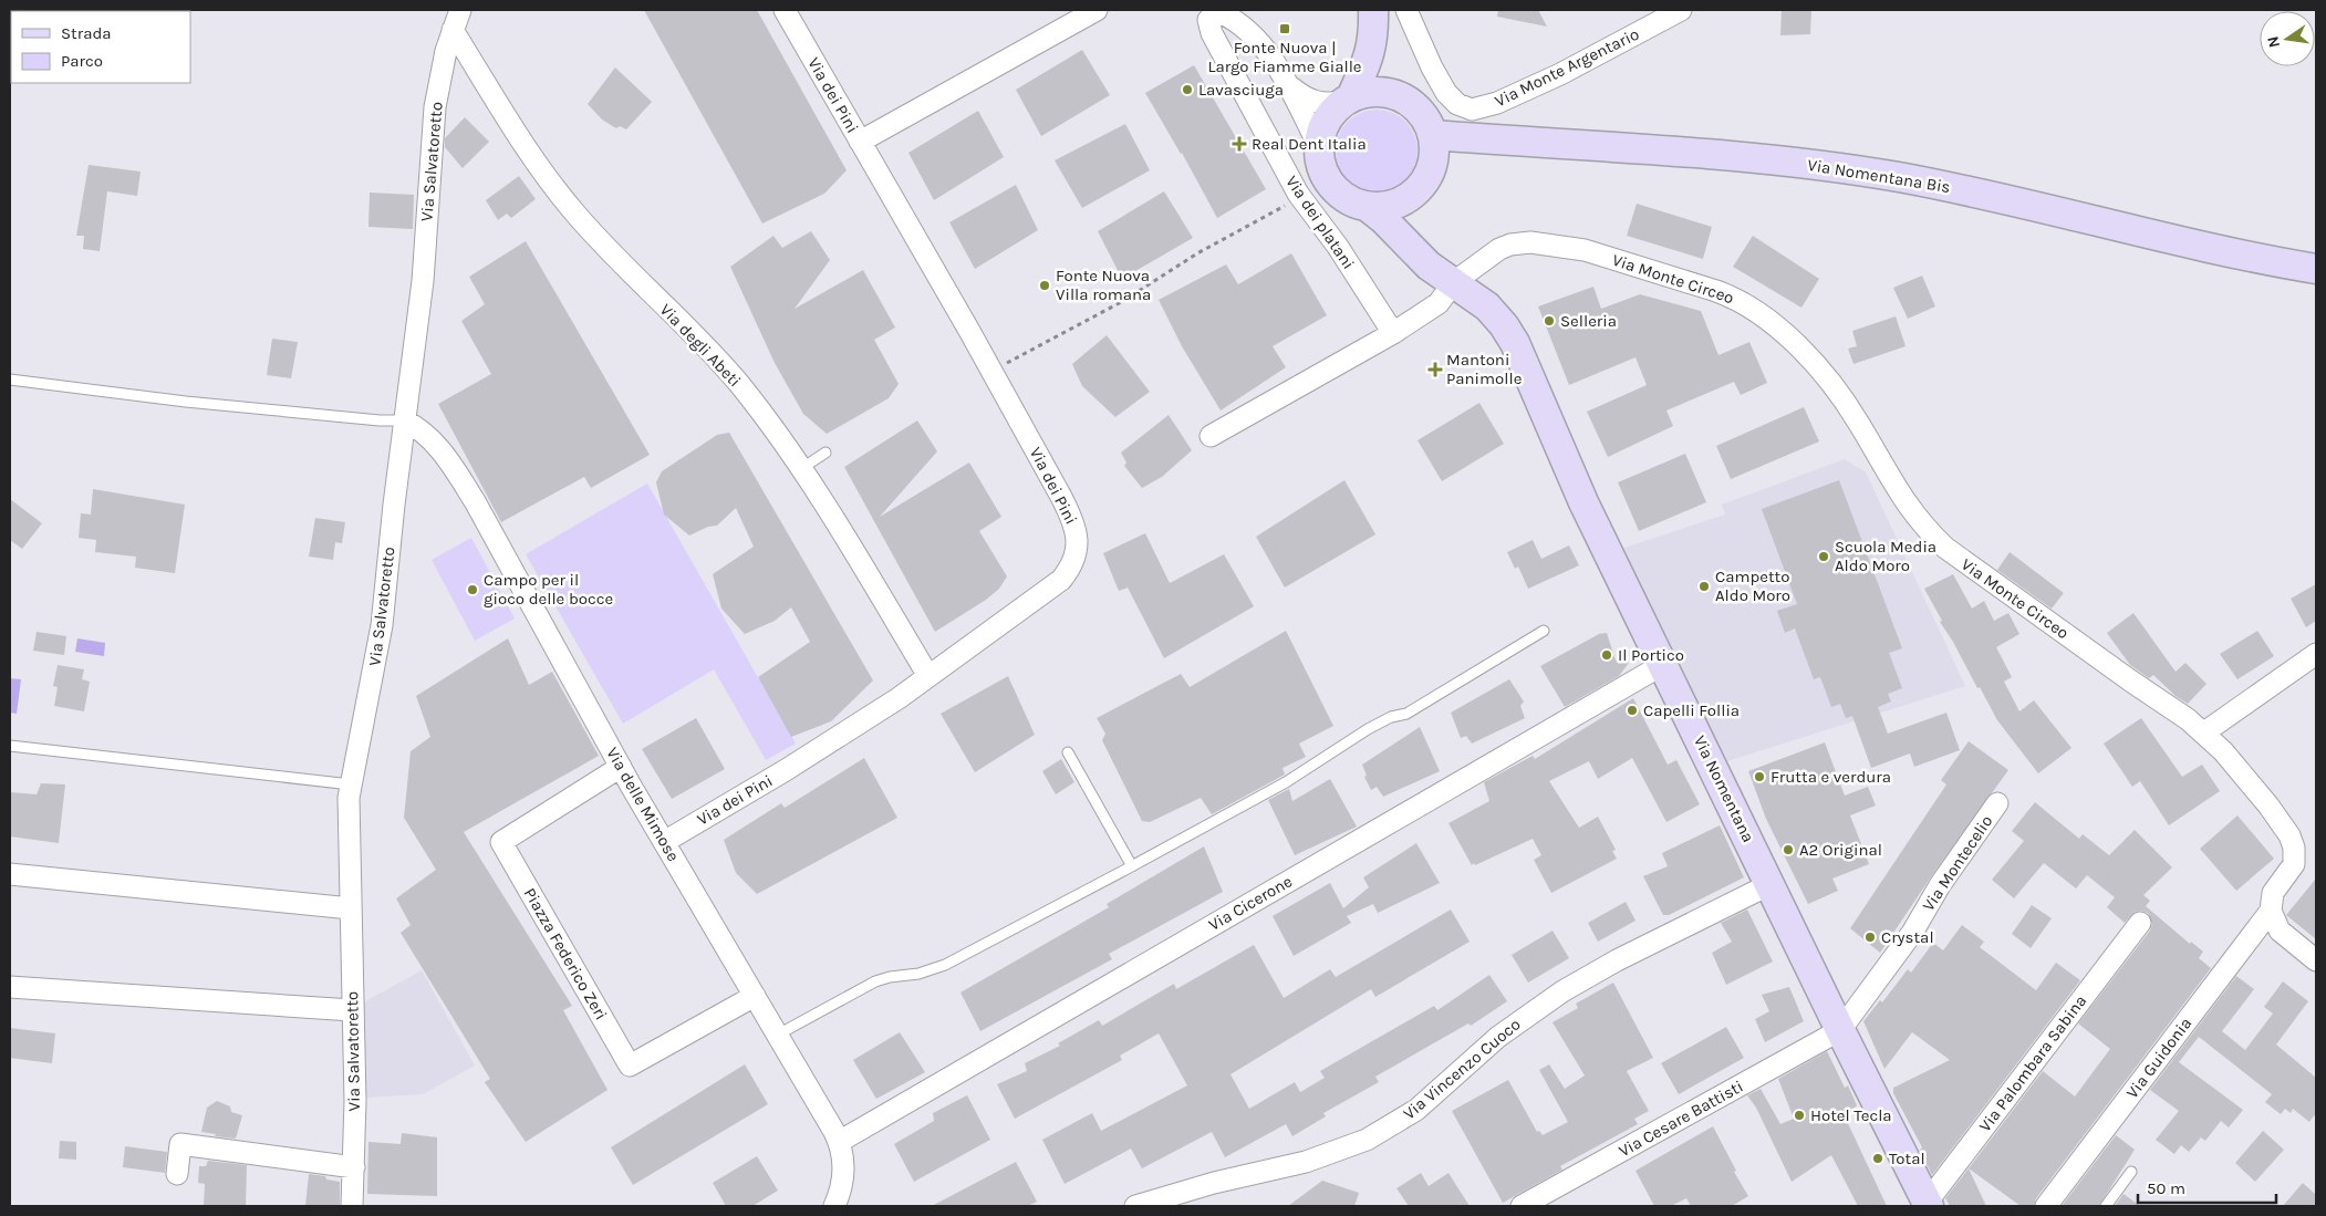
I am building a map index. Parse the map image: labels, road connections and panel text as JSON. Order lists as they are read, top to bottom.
{
  "streets": {
    "main road": ["Via Nomentana Bis", "Via Nomentana"],
    "street": [
      "Via Monte Argentario",
      "Via dei Pini",
      "Via Salvatoretto",
      "Via dei platani",
      "Via Monte Circeo",
      "Via degli Abeti",
      "Via delle Mimose",
      "Via Montecelio",
      "Via Cicerone",
      "Piazza Federico Zeri",
      "Via Guidonia",
      "Via Palombara Sabina",
      "Via Vincenzo Cuoco",
      "Via Cesare Battisti"
    ]
  },
  "crossings": [
    ["Via dei Pini", "Via degli Abeti"],
    ["Via dei Pini", "Via delle Mimose"],
    ["Via Salvatoretto", "Via degli Abeti"],
    ["Via Salvatoretto", "Via delle Mimose"],
    ["Via Nomentana Bis", "Via Nomentana"],
    ["Via Monte Circeo", "Via Nomentana"],
    ["Via Monte Circeo", "Via Guidonia"],
    ["Via Nomentana", "Via Montecelio"],
    ["Via Nomentana", "Via Cicerone"],
    ["Via Nomentana", "Via Palombara Sabina"],
    ["Via Nomentana", "Via Vincenzo Cuoco"],
    ["Via Nomentana", "Via Cesare Battisti"],
    ["Via delle Mimose", "Via Cicerone"],
    ["Via delle Mimose", "Piazza Federico Zeri"],
    ["Via Montecelio", "Via Cesare Battisti"]
  ],
  "places": {
    "transit": ["Fonte Nuova | Largo Fiamme Gialle"],
    "other": [
      "Lavasciuga",
      "Fonte Nuova Villa romana",
      "Selleria",
      "Scuola Media Aldo Moro",
      "Campetto Aldo Moro",
      "Campo per il gioco delle bocce",
      "Il Portico",
      "Capelli Follia",
      "Frutta e verdura",
      "A2 Original",
      "Crystal",
      "Hotel Tecla",
      "Total"
    ],
    "health": ["Real Dent Italia", "Mantoni Panimolle"]
  },
  "legend": ["Strada", "Parco"],
  "scale_bar": "50 m",
  "north": "left"
}
